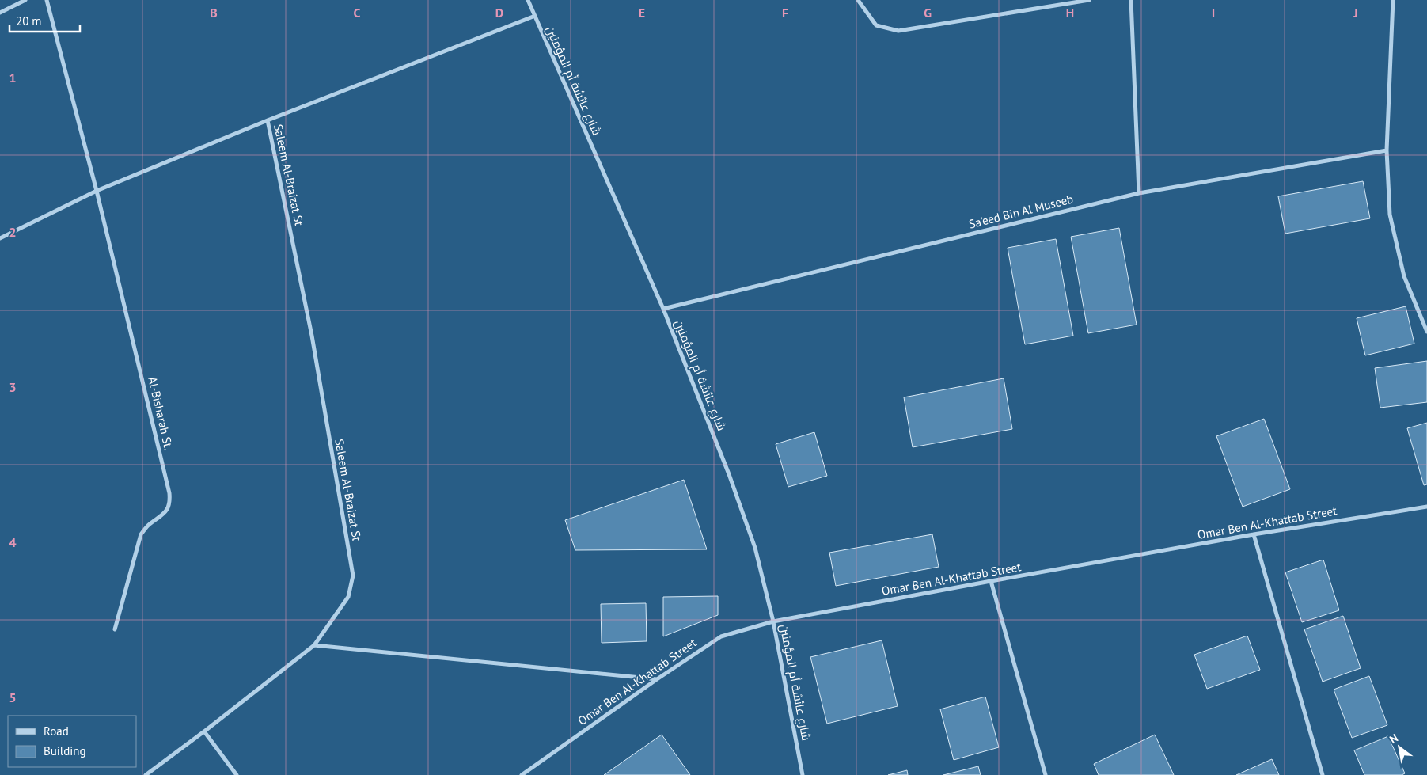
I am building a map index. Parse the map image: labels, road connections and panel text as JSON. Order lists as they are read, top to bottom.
{
  "streets": {
    "street": [
      "شارع عائشة أم المؤمنين",
      "Saleem Al-Braizat St",
      "Sa'eed Bin Al Museeb",
      "Al-Bisharah St.",
      "Omar Ben Al-Khattab Street"
    ]
  },
  "crossings": [
    ["شارع عائشة أم المؤمنين", "Sa'eed Bin Al Museeb"],
    ["شارع عائشة أم المؤمنين", "Omar Ben Al-Khattab Street"]
  ],
  "legend": ["Road", "Building"],
  "scale_bar": "20 m",
  "north": "top left",
  "grid": {
    "columns": [
      "B",
      "C",
      "D",
      "E",
      "F",
      "G",
      "H",
      "I",
      "J"
    ],
    "rows": [
      "1",
      "2",
      "3",
      "4",
      "5"
    ]
  }
}
